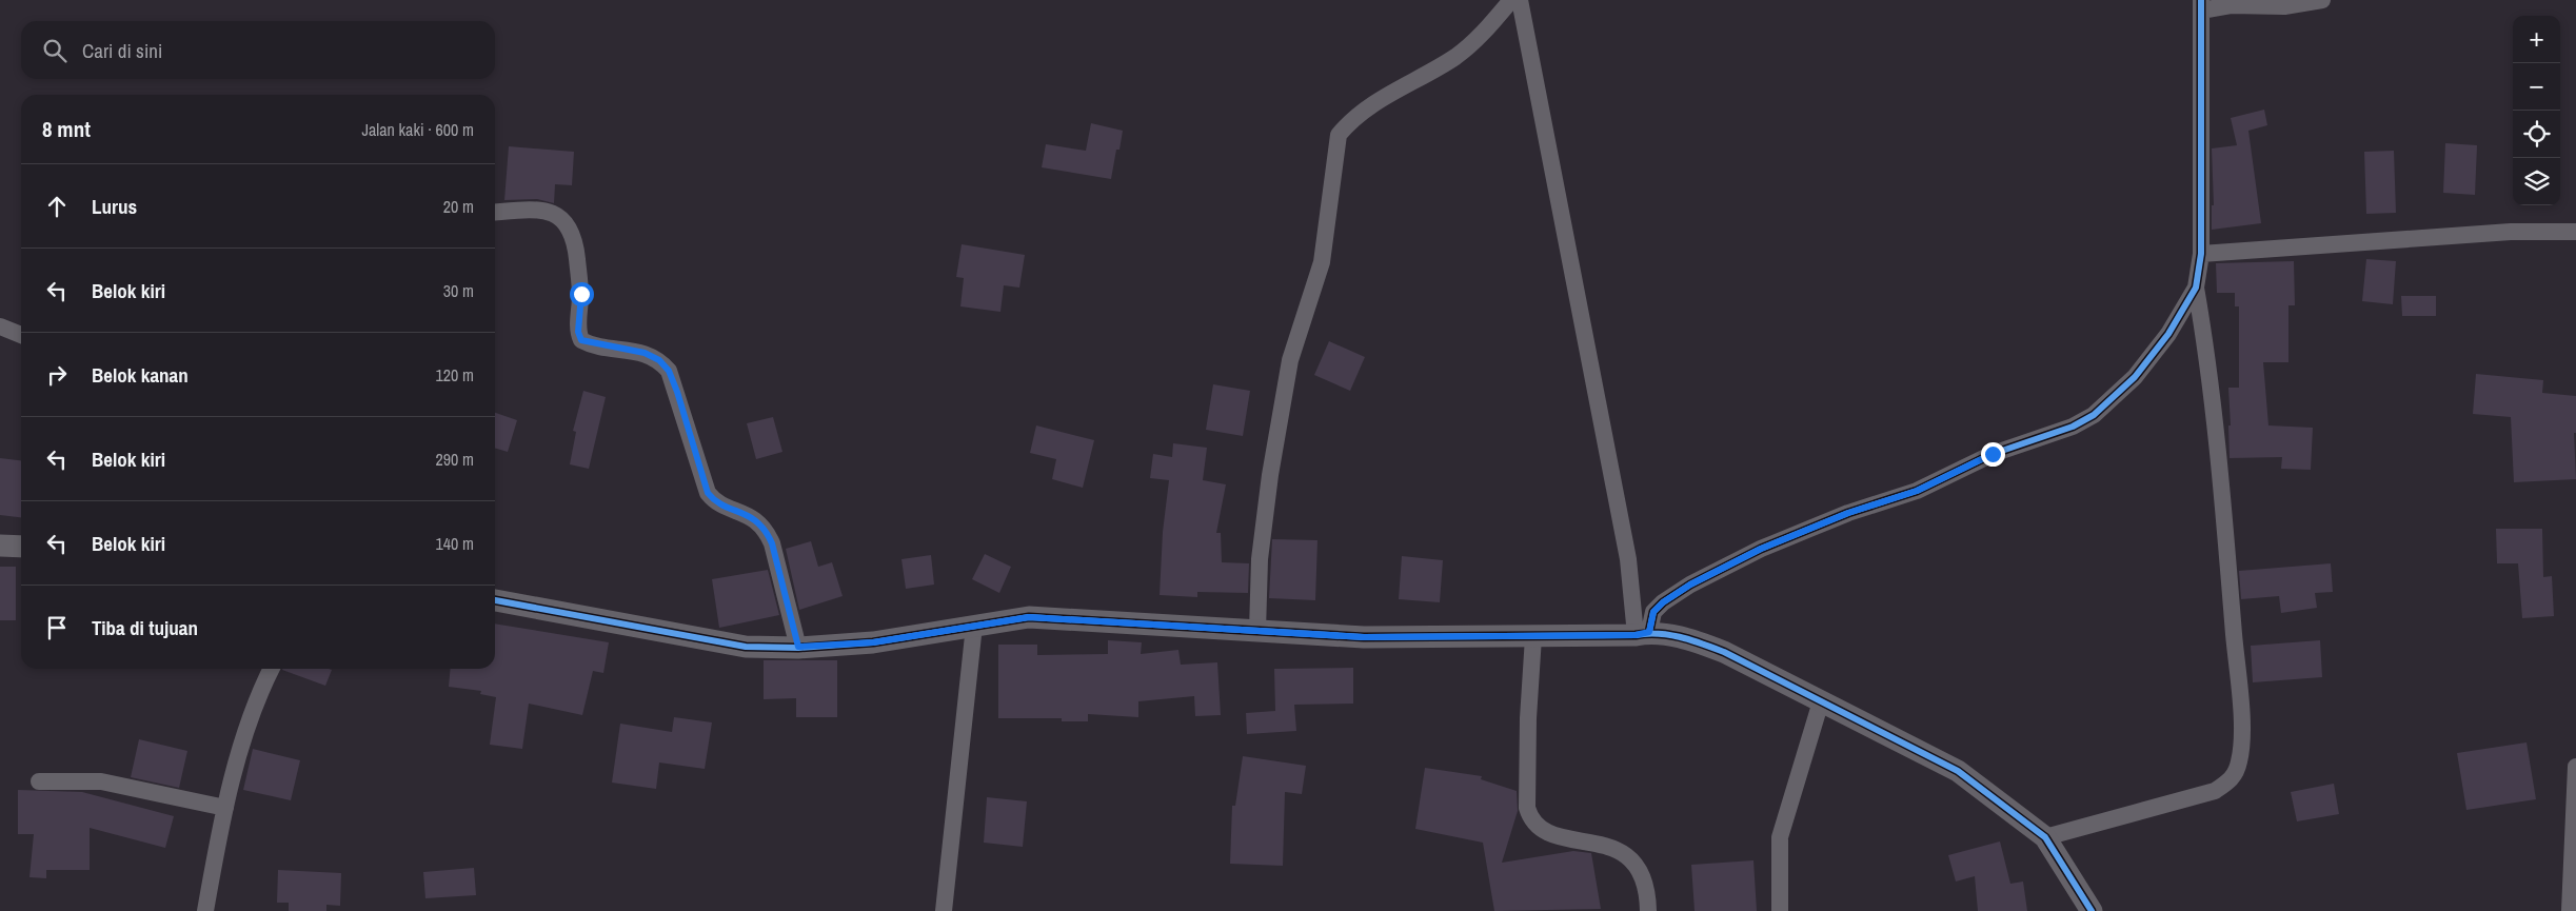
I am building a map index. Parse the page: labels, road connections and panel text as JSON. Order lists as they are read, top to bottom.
{
  "page": {
    "map_buttons": ["+", "−"],
    "search": "Cari di sini",
    "heading": ["8 mnt", "Jalan kaki · 600 m"],
    "list": [
      ["Lurus", "20 m"],
      ["Belok kiri", "30 m"],
      ["Belok kanan", "120 m"],
      ["Belok kiri", "290 m"],
      ["Belok kiri", "140 m"],
      "Tiba di tujuan"
    ]
  }
}
